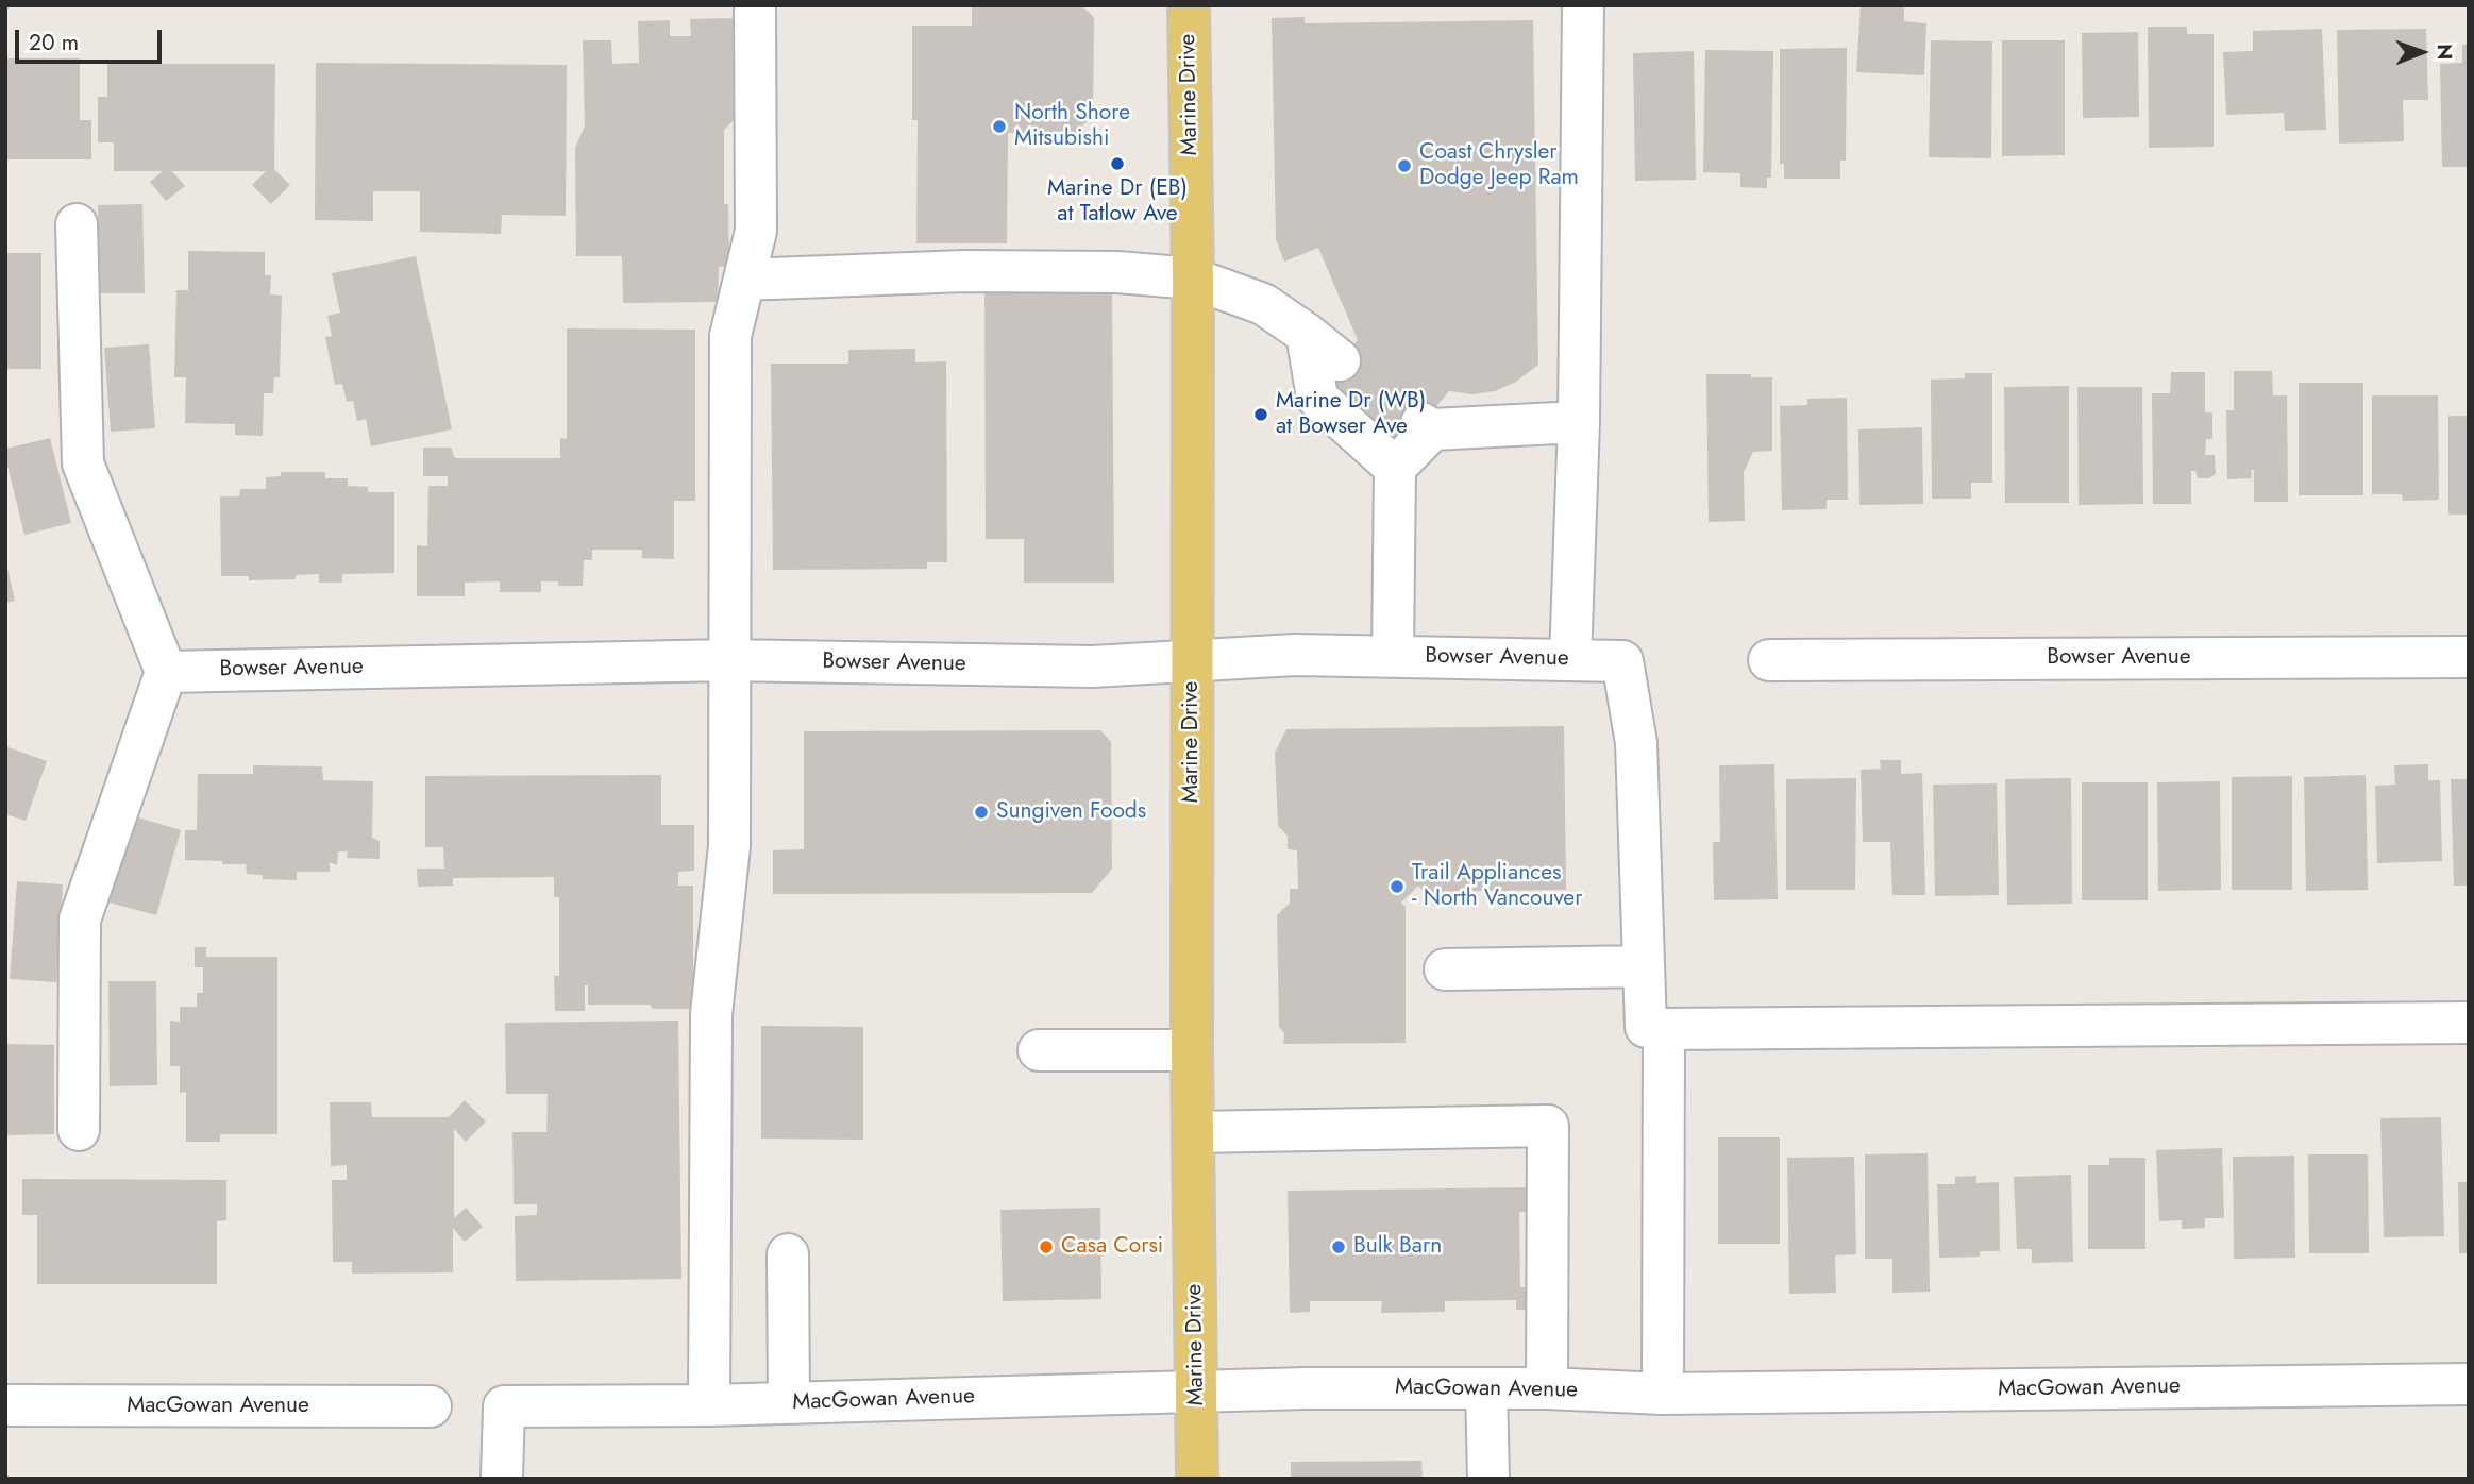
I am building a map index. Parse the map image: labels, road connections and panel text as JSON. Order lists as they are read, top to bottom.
{
  "streets": {
    "main road": ["Marine Drive"],
    "street": ["Bowser Avenue", "MacGowan Avenue"]
  },
  "crossings": [
    ["Marine Drive", "Bowser Avenue"],
    ["Marine Drive", "MacGowan Avenue"]
  ],
  "places": [
    "North Shore Mitsubishi",
    "Marine Dr (EB) at Tatlow Ave",
    "Coast Chrysler Dodge Jeep Ram",
    "Marine Dr (WB) at Bowser Ave",
    "Sungiven Foods",
    "Trail Appliances - North Vancouver",
    "Casa Corsi",
    "Bulk Barn"
  ],
  "scale_bar": "20 m",
  "north": "right"
}
